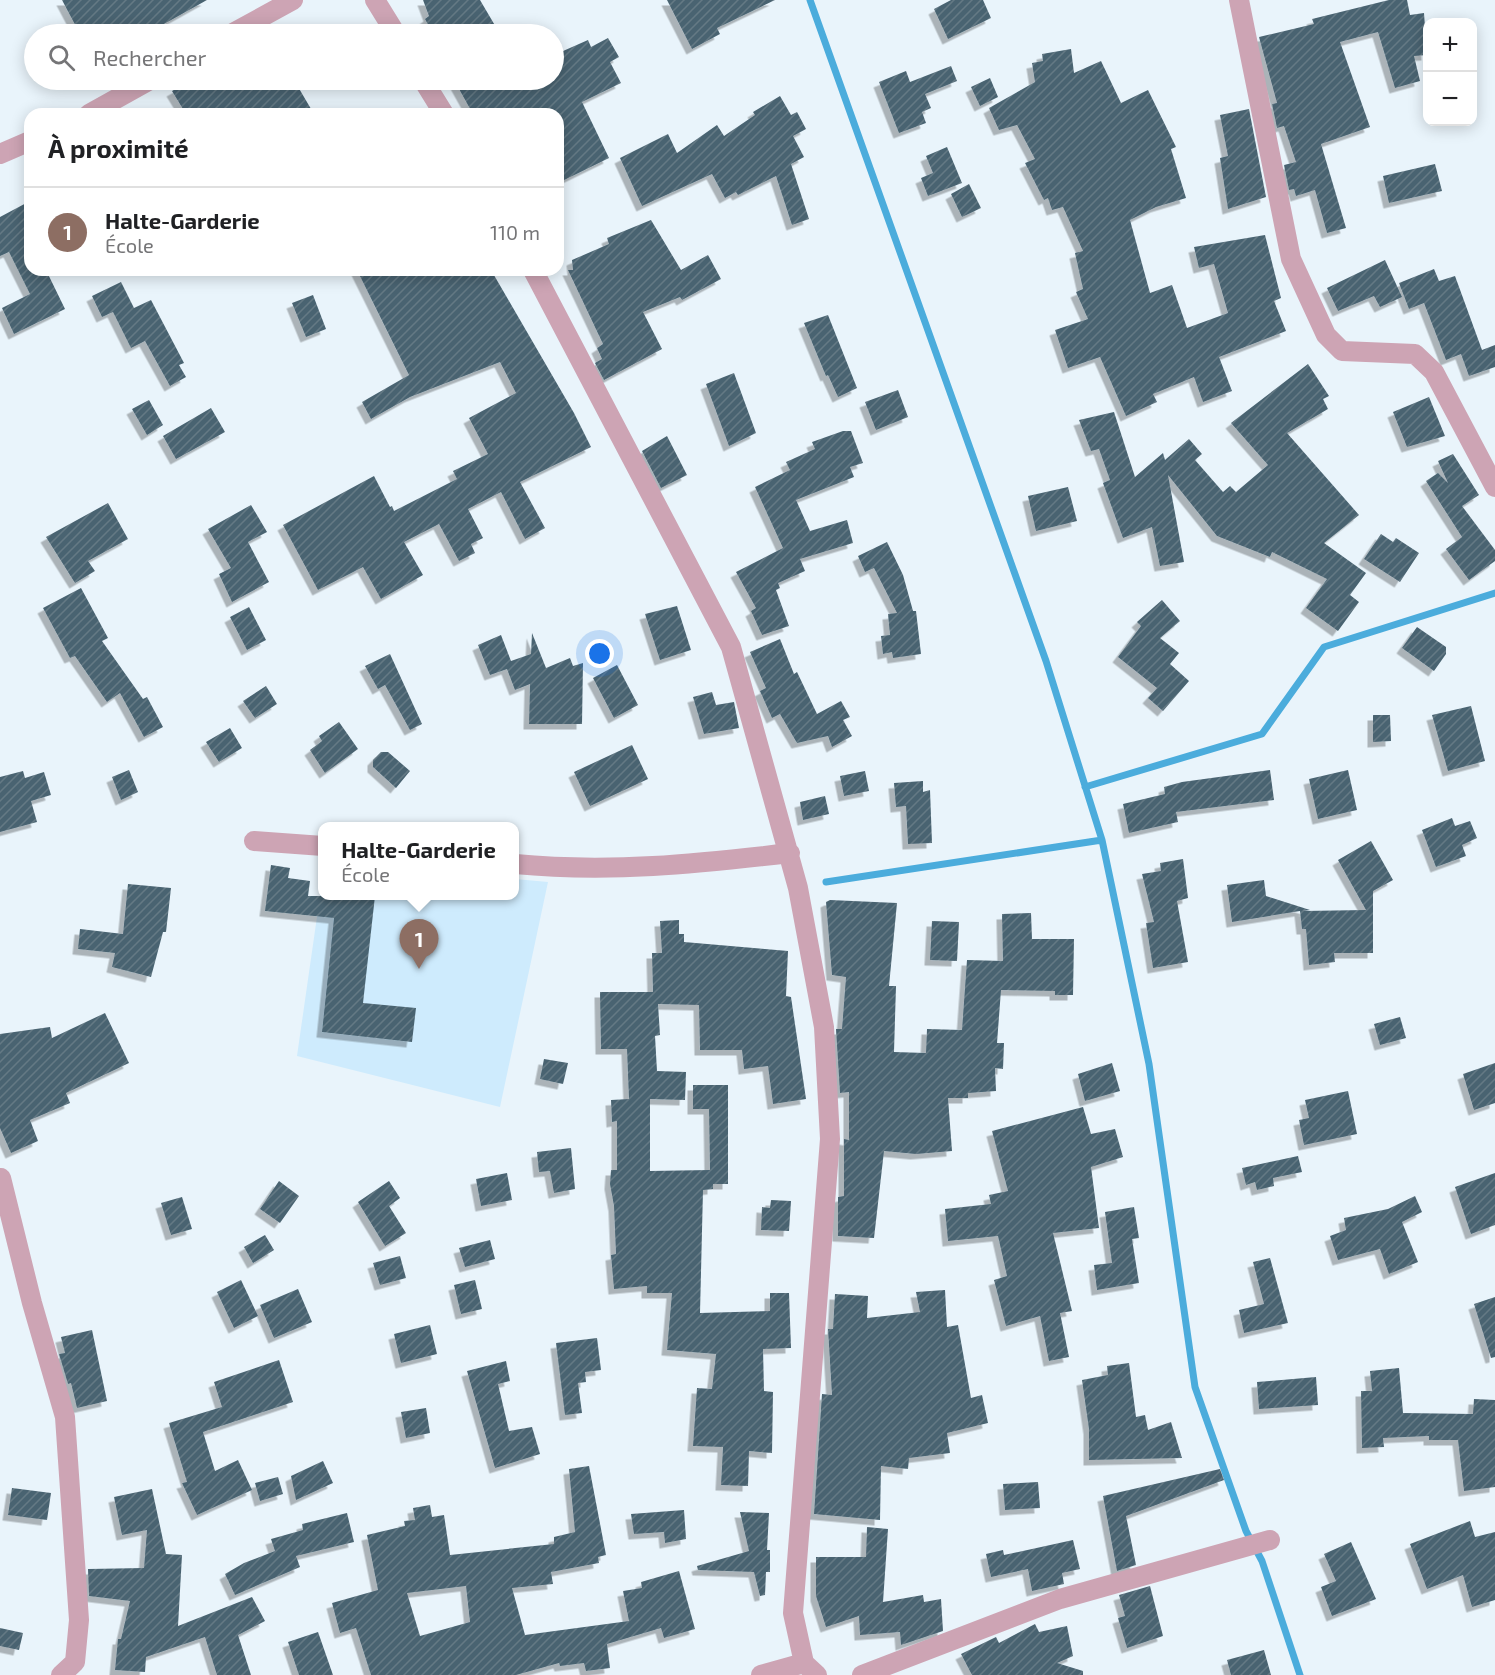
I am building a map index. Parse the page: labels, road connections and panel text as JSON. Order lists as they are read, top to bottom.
{
  "page": {
    "map_buttons": ["+", "−"],
    "search": "Rechercher",
    "heading": "À proximité",
    "list": [
      {
        "mark": "1",
        "name": "Halte-Garderie",
        "note": "École",
        "value": "110 m"
      }
    ],
    "popup": ["Halte-Garderie", "École"],
    "pins": "1"
  }
}
